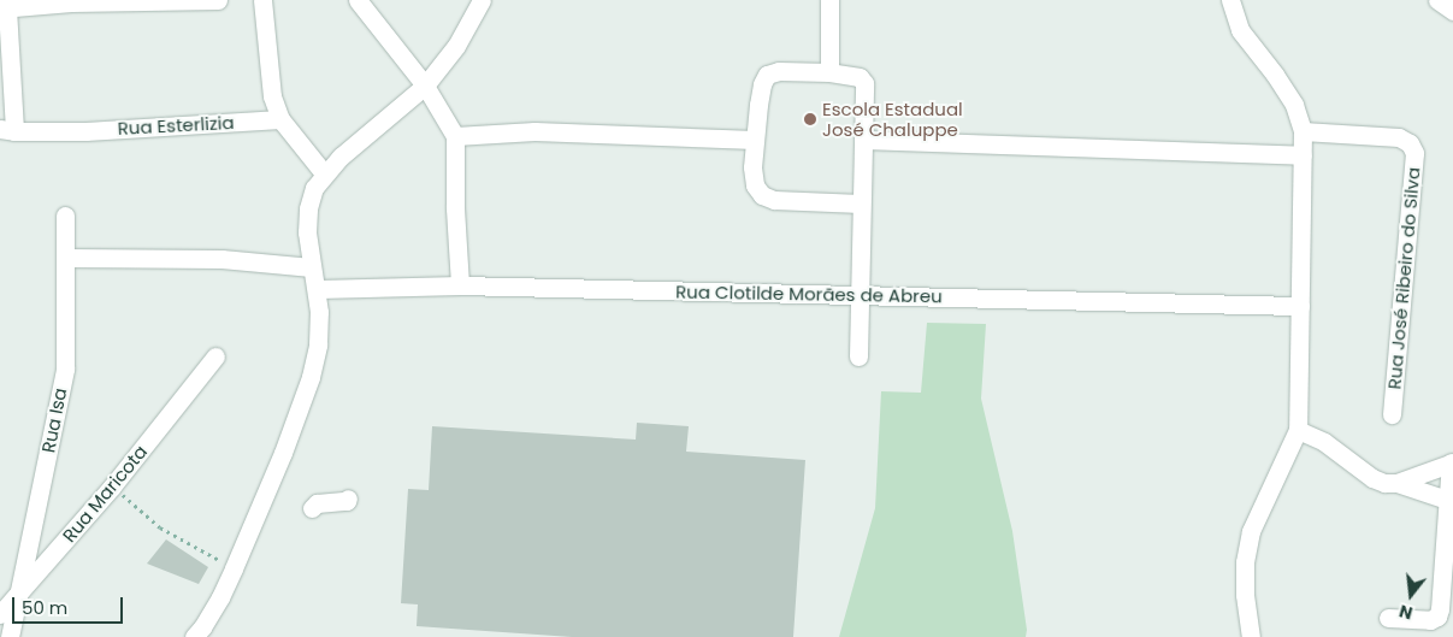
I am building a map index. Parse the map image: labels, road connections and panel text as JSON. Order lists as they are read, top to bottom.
{
  "streets": {
    "street": [
      "Rua Esterlizia",
      "Rua José Ribeiro do Silva",
      "Rua Clotilde Morães de Abreu",
      "Rua Isa",
      "Rua Maricota"
    ]
  },
  "crossings": [
    ["Rua Isa", "Rua Maricota"]
  ],
  "places": ["Escola Estadual José Chaluppe"],
  "scale_bar": "50 m",
  "north": "bottom"
}
